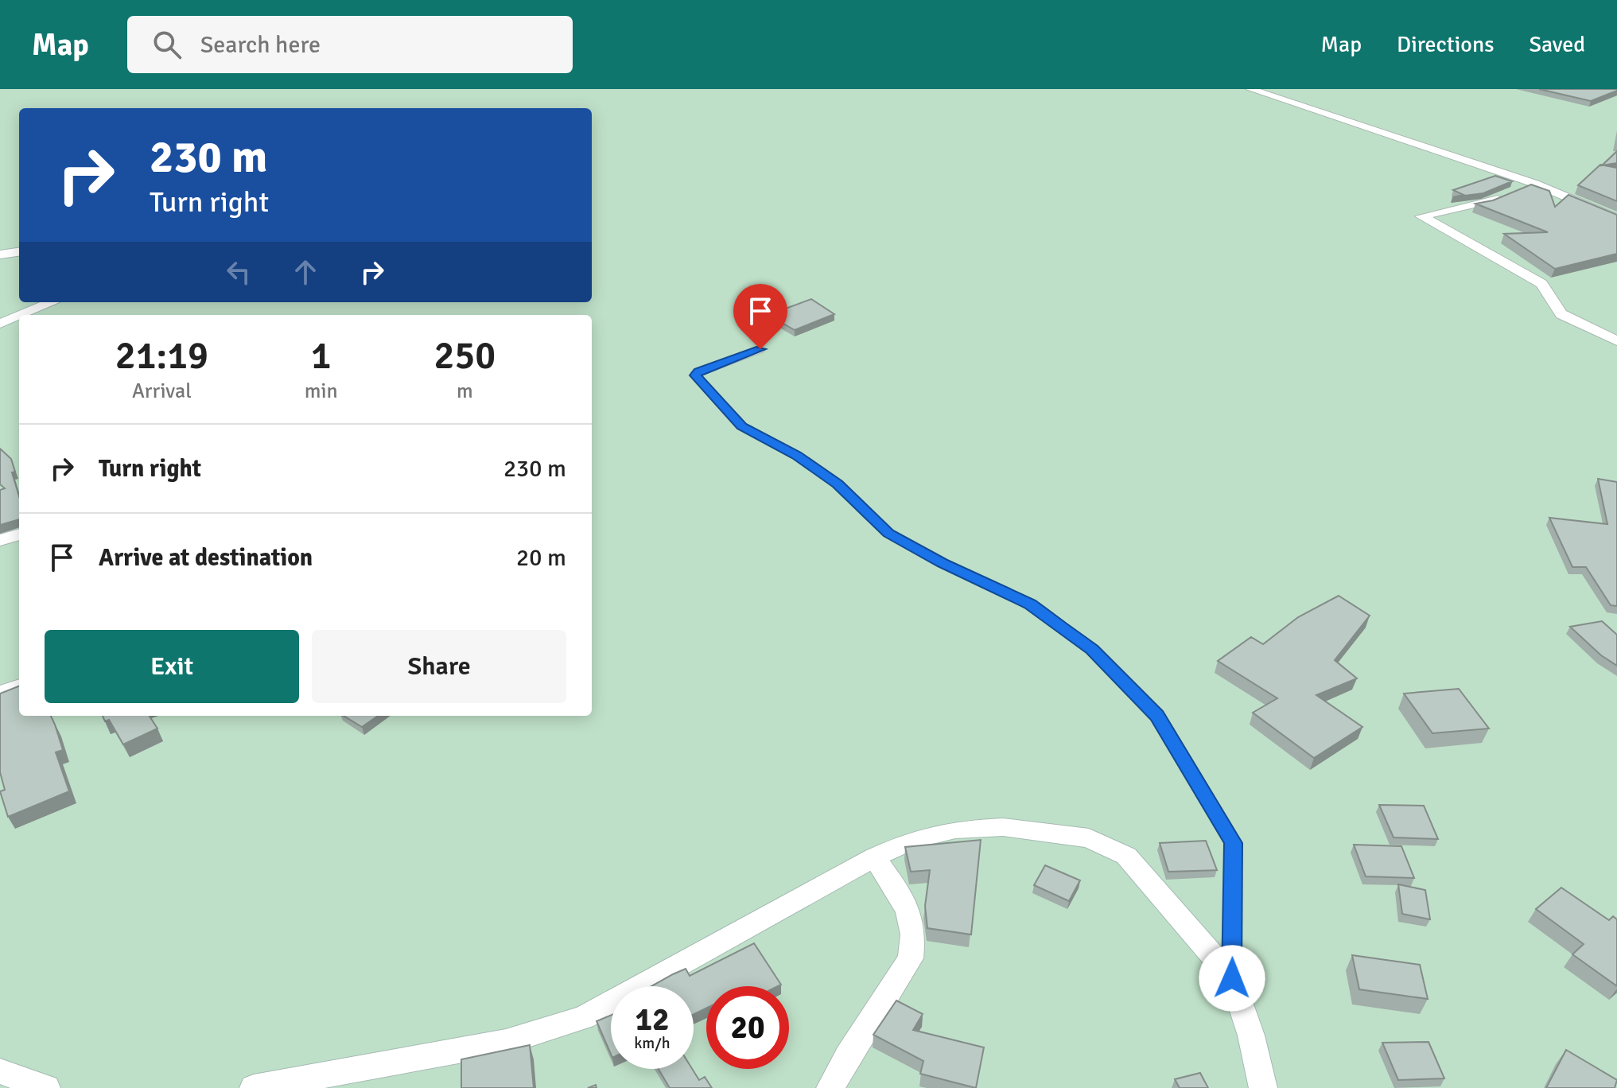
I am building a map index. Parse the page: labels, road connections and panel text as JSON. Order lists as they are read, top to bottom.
{
  "page": {
    "header": "Map",
    "search": "Search here",
    "nav": ["Map", "Directions", "Saved"],
    "turn": ["230 m", "Turn right"],
    "eta": [
      "21:19",
      "Arrival",
      "1",
      "min",
      "250",
      "m"
    ],
    "list": [
      {
        "name": "Turn right",
        "value": "230 m"
      },
      {
        "name": "Arrive at destination",
        "value": "20 m"
      }
    ],
    "buttons": ["Exit", "Share"],
    "speed": "12 km/h",
    "limit": "20"
  }
}
